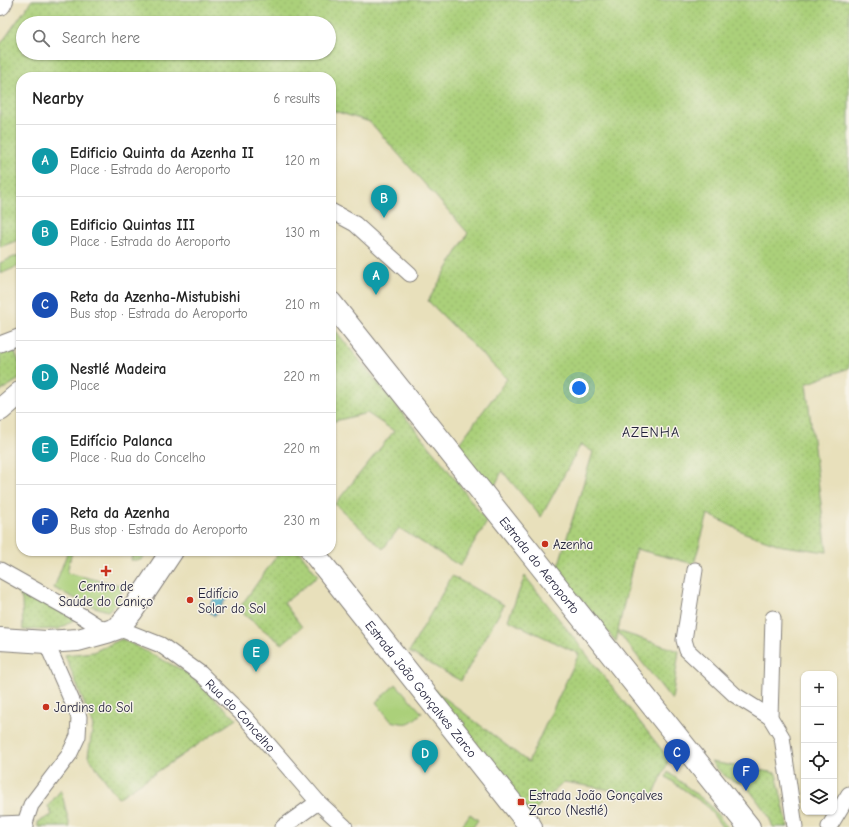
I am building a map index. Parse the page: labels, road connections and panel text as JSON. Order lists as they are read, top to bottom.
{
  "streets": {
    "main road": ["Estrada do Aeroporto", "Estrada João Gonçalves Zarco"],
    "street": ["Rua do Concelho"]
  },
  "districts": ["AZENHA"],
  "places": {
    "other": ["Azenha", "Edifício Solar do Sol", "Jardins do Sol"],
    "health": ["Centro de Saúde do Caniço"],
    "transit": ["Estrada João Gonçalves Zarco (Nestlé)"]
  },
  "page": {
    "search": "Search here",
    "heading": ["Nearby", "6 results"],
    "list": [
      {
        "mark": "A",
        "name": "Edificio Quinta da Azenha II",
        "note": "Place · Estrada do Aeroporto",
        "value": "120 m"
      },
      {
        "mark": "B",
        "name": "Edificio Quintas III",
        "note": "Place · Estrada do Aeroporto",
        "value": "130 m"
      },
      {
        "mark": "C",
        "name": "Reta da Azenha-Mistubishi",
        "note": "Bus stop · Estrada do Aeroporto",
        "value": "210 m"
      },
      {
        "mark": "D",
        "name": "Nestlé Madeira",
        "note": "Place",
        "value": "220 m"
      },
      {
        "mark": "E",
        "name": "Edifício Palanca",
        "note": "Place · Rua do Concelho",
        "value": "220 m"
      },
      {
        "mark": "F",
        "name": "Reta da Azenha",
        "note": "Bus stop · Estrada do Aeroporto",
        "value": "230 m"
      }
    ],
    "pins": [
      "B",
      "A",
      "E",
      "C",
      "D",
      "F"
    ],
    "map_buttons": ["+", "−"]
  }
}
